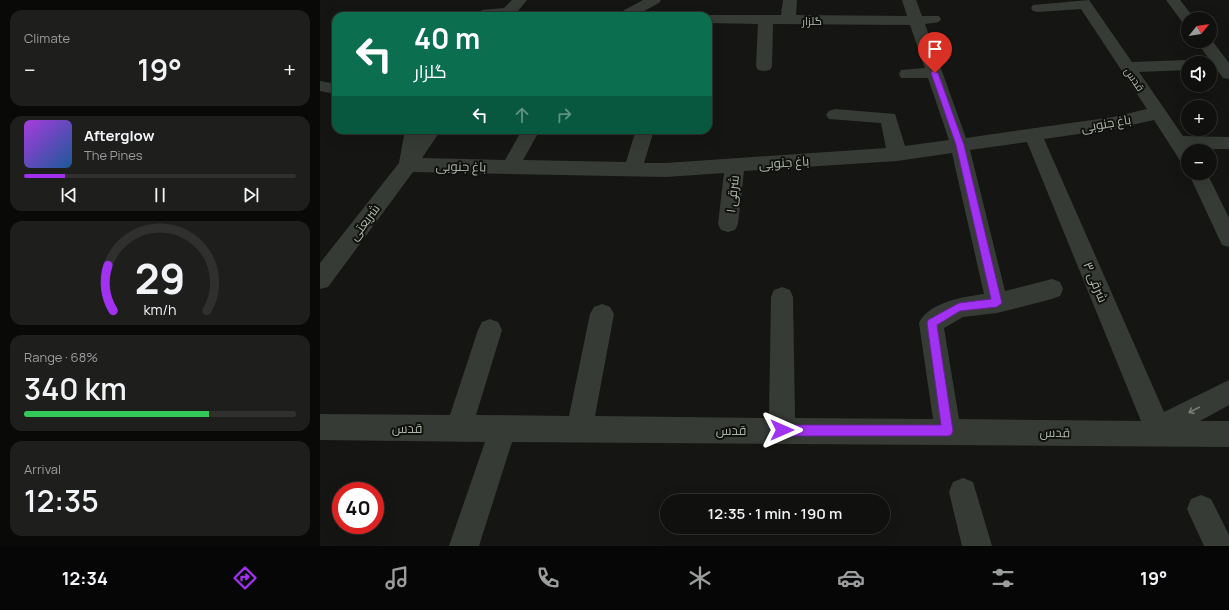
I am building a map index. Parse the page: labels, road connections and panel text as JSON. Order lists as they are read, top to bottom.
{
  "streets": {
    "street": [
      "گلزار",
      "قدس",
      "باغ جنوبی",
      "۱ شرقی",
      "شریعتی",
      "۳ شرقی"
    ]
  },
  "crossings": [
    ["قدس", "باغ جنوبی"],
    ["قدس", "۳ شرقی"],
    ["باغ جنوبی", "۱ شرقی"],
    ["باغ جنوبی", "شریعتی"],
    ["باغ جنوبی", "۳ شرقی"]
  ],
  "north": "top right",
  "page": {
    "tile": [
      "Climate",
      ["Range · 68%", "340 km"],
      ["Arrival", "12:35"]
    ],
    "map_buttons": ["+", "−"],
    "turn": ["40 m", "گلزار"],
    "heat": ["−", "19°", "+"],
    "song": ["Afterglow", "The Pines"],
    "limit": "40",
    "trip": "12:35 · 1 min · 190 m",
    "tabs": ["12:34", "19°"],
    "gauge": ["29", "km/h"]
  }
}
